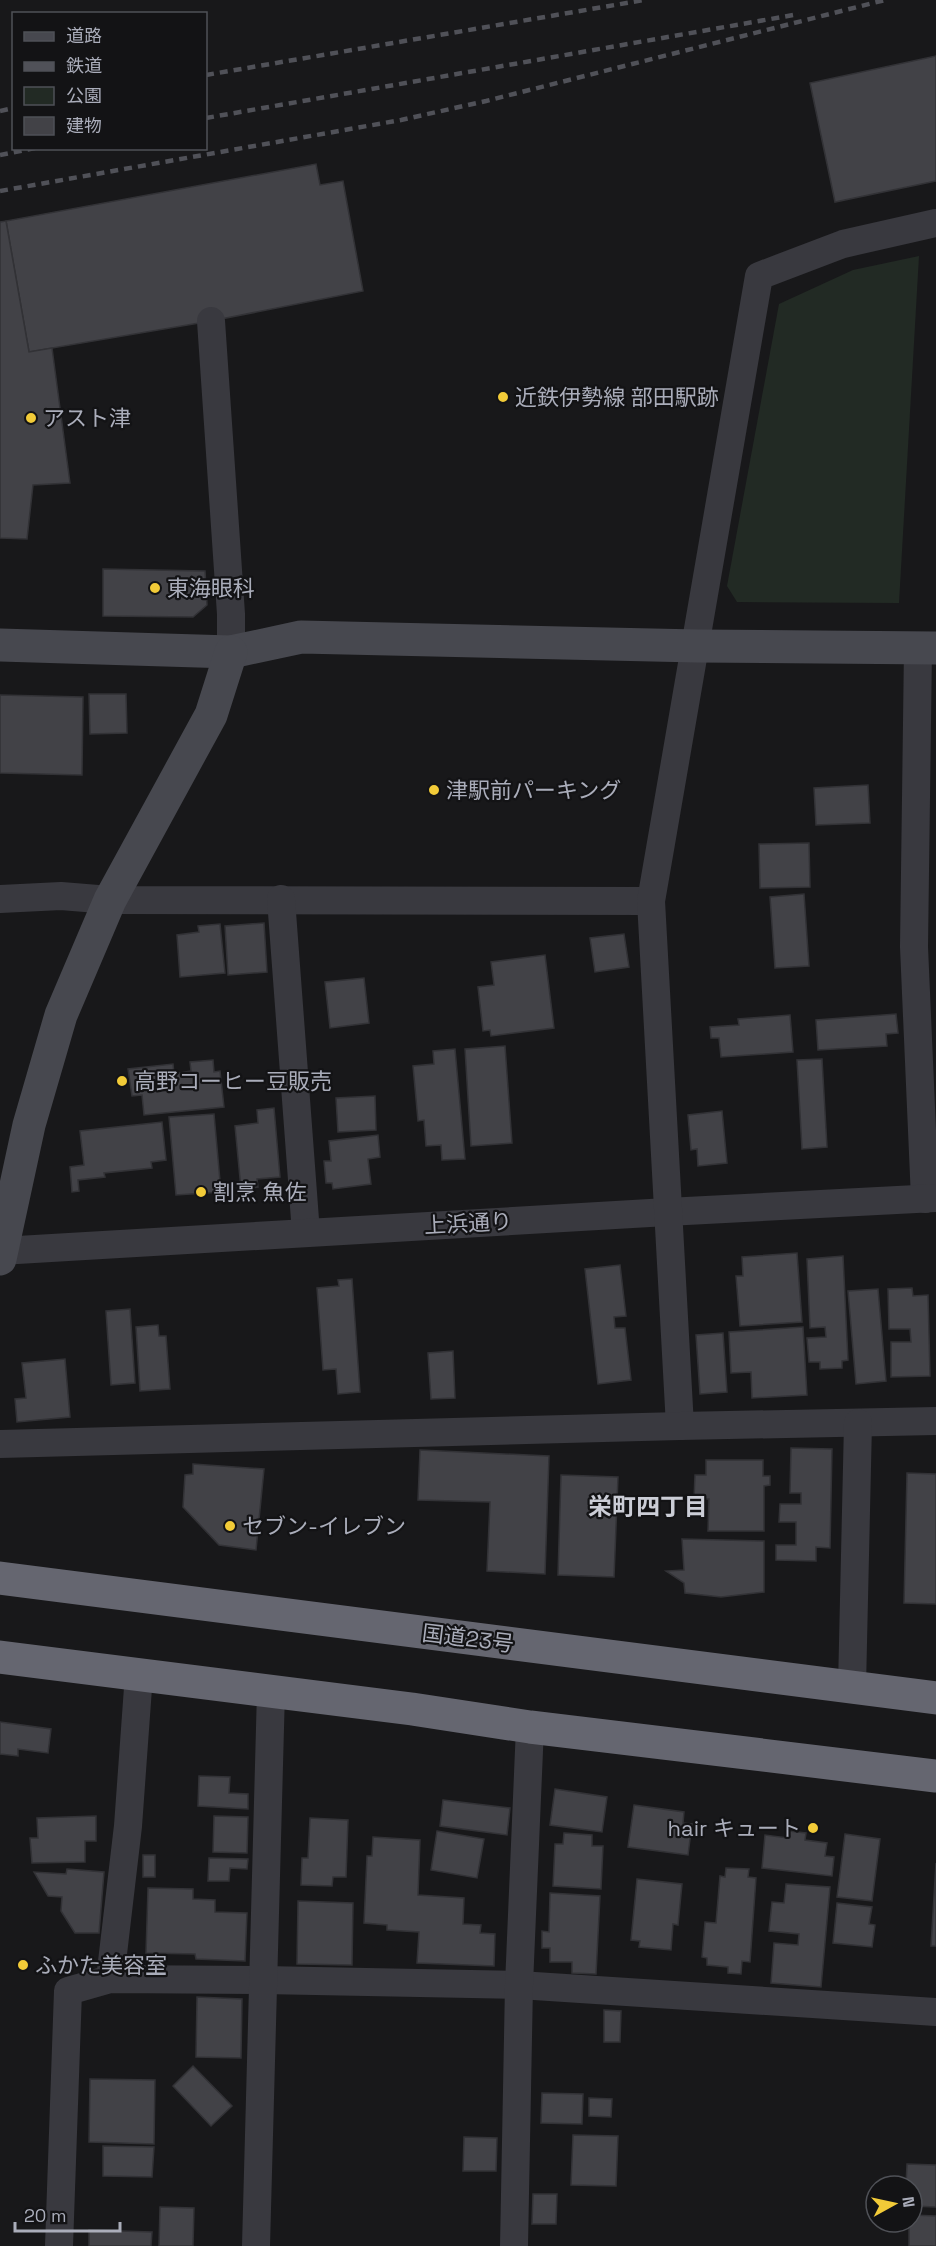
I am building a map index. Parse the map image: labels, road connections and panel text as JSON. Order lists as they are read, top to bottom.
{
  "streets": {
    "highway": ["国道23号"],
    "street": ["上浜通り"]
  },
  "districts": ["栄町四丁目"],
  "places": [
    "近鉄伊勢線 部田駅跡",
    "アスト津",
    "東海眼科",
    "津駅前パーキング",
    "高野コーヒー豆販売",
    "割烹 魚佐",
    "セブン-イレブン",
    "hair キュート",
    "ふかた美容室"
  ],
  "legend": [
    "道路",
    "鉄道",
    "公園",
    "建物"
  ],
  "scale_bar": "20 m",
  "north": "right"
}
